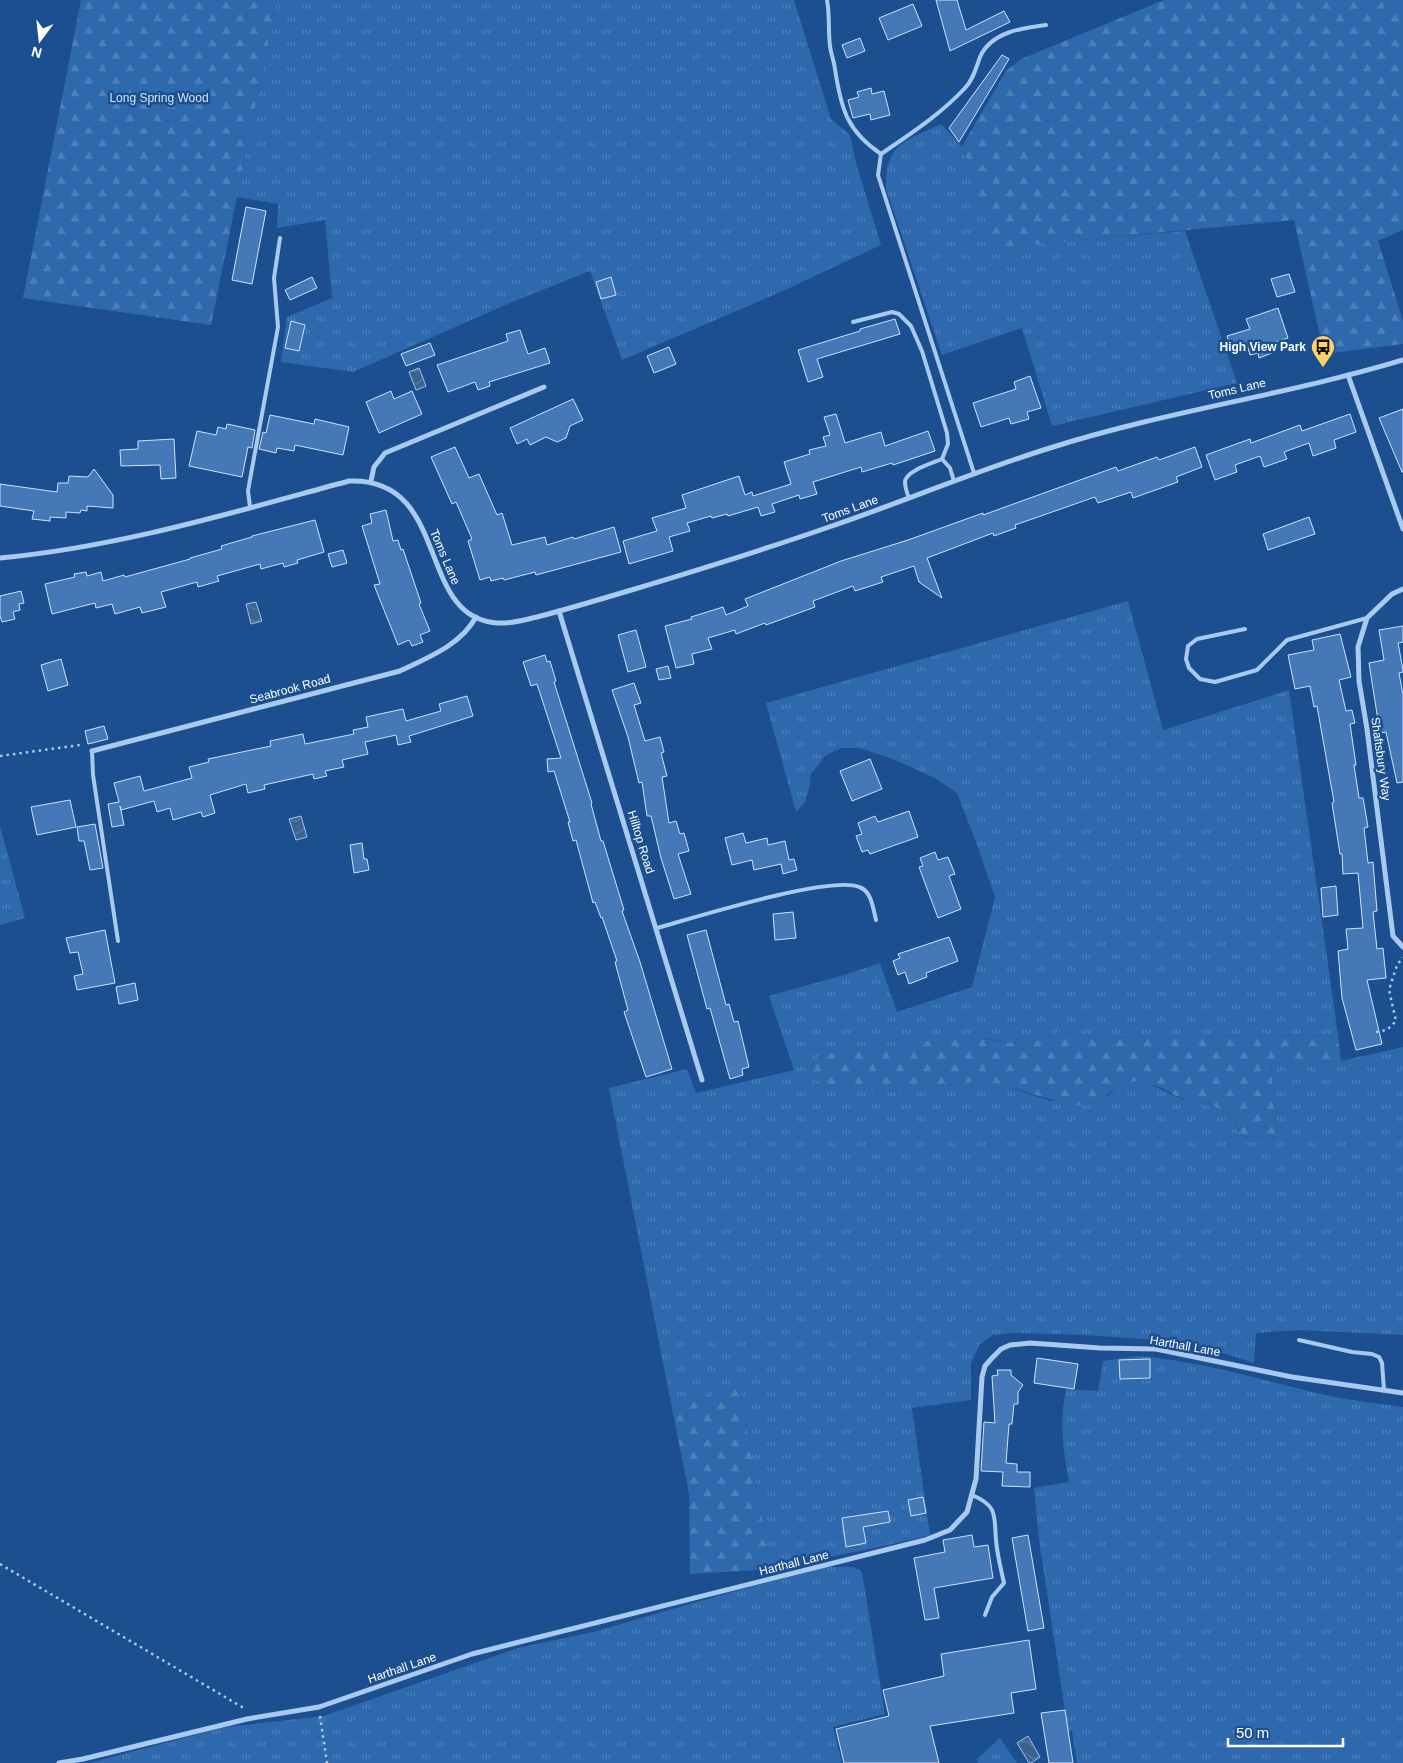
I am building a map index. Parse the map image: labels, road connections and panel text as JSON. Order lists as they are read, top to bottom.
{
  "streets": {
    "street": [
      "Toms Lane",
      "Seabrook Road",
      "Shaftsbury Way",
      "Hilltop Road",
      "Harthall Lane"
    ]
  },
  "crossings": [
    ["Toms Lane", "Seabrook Road"],
    ["Toms Lane", "Hilltop Road"]
  ],
  "parks": ["Long Spring Wood"],
  "places": {
    "bus stop": ["High View Park"]
  },
  "scale_bar": "50 m",
  "north": "bottom"
}
